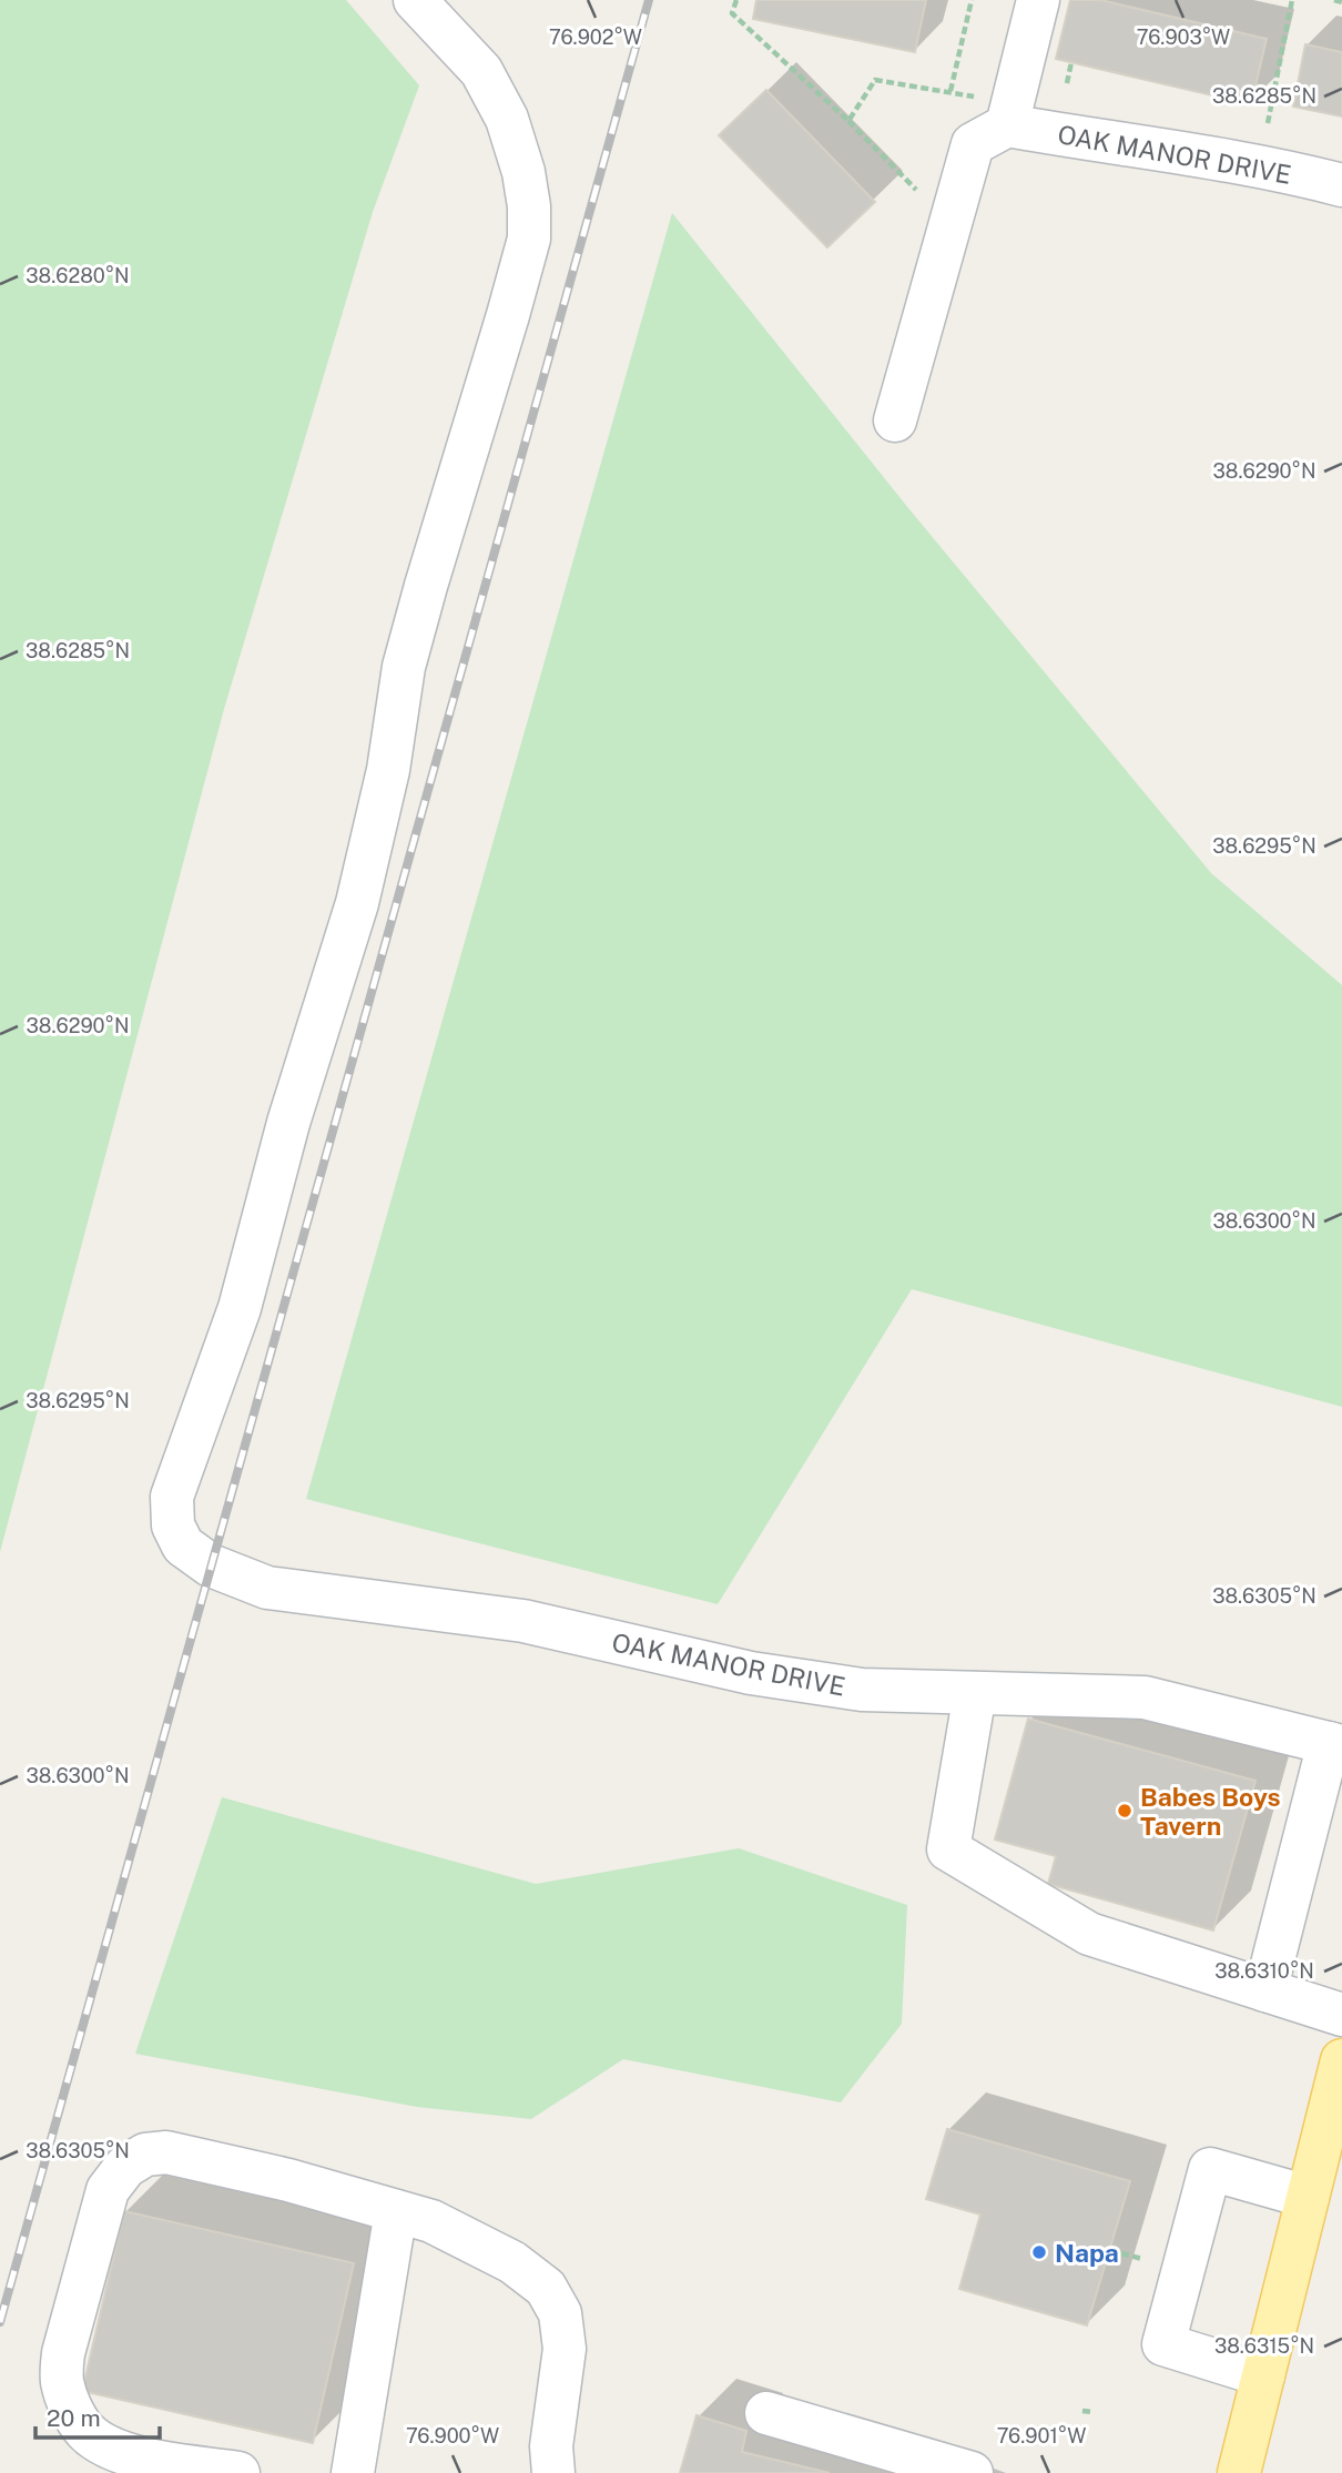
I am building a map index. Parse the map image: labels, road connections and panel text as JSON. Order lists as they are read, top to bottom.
{
  "streets": {
    "street": ["OAK MANOR DRIVE"]
  },
  "places": ["Babes Boys Tavern", "Napa"],
  "scale_bar": "20 m",
  "coordinates": [
    "76.902°W",
    "76.903°W",
    "38.6285°N",
    "38.6280°N",
    "38.6290°N",
    "38.6295°N",
    "38.6300°N",
    "38.6305°N",
    "38.6310°N",
    "38.6315°N",
    "76.900°W",
    "76.901°W"
  ]
}
